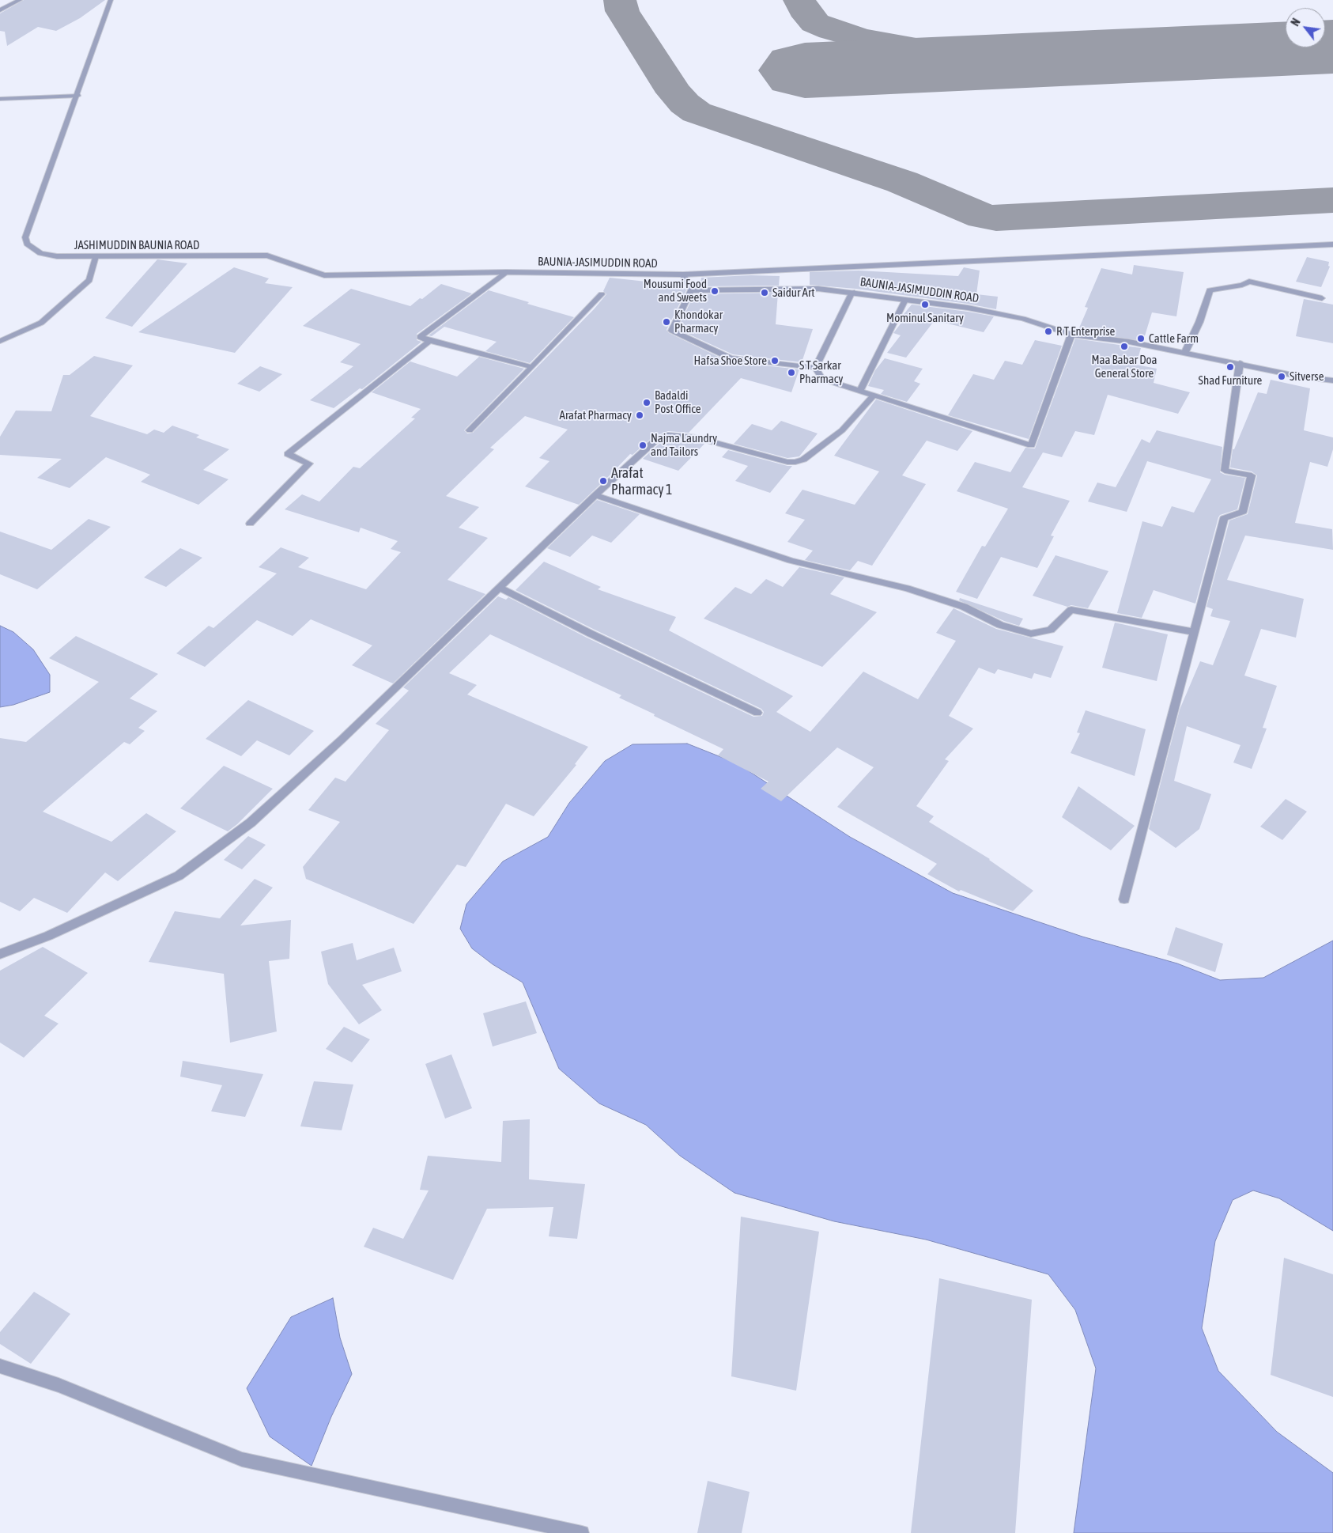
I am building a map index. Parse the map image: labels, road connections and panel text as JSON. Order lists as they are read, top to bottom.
{
  "streets": {
    "street": ["JASHIMUDDIN BAUNIA ROAD", "BAUNIA-JASIMUDDIN ROAD"]
  },
  "crossings": [
    ["JASHIMUDDIN BAUNIA ROAD", "BAUNIA-JASIMUDDIN ROAD"]
  ],
  "places": [
    "Mousumi Food and Sweets",
    "Saidur Art",
    "Mominul Sanitary",
    "Khondokar Pharmacy",
    "R T Enterprise",
    "Cattle Farm",
    "Maa Babar Doa General Store",
    "Hafsa Shoe Store",
    "Shad Furniture",
    "S T Sarkar Pharmacy",
    "Sitverse",
    "Badaldi Post Office",
    "Arafat Pharmacy",
    "Najma Laundry and Tailors",
    "Arafat Pharmacy 1"
  ],
  "north": "top left"
}
